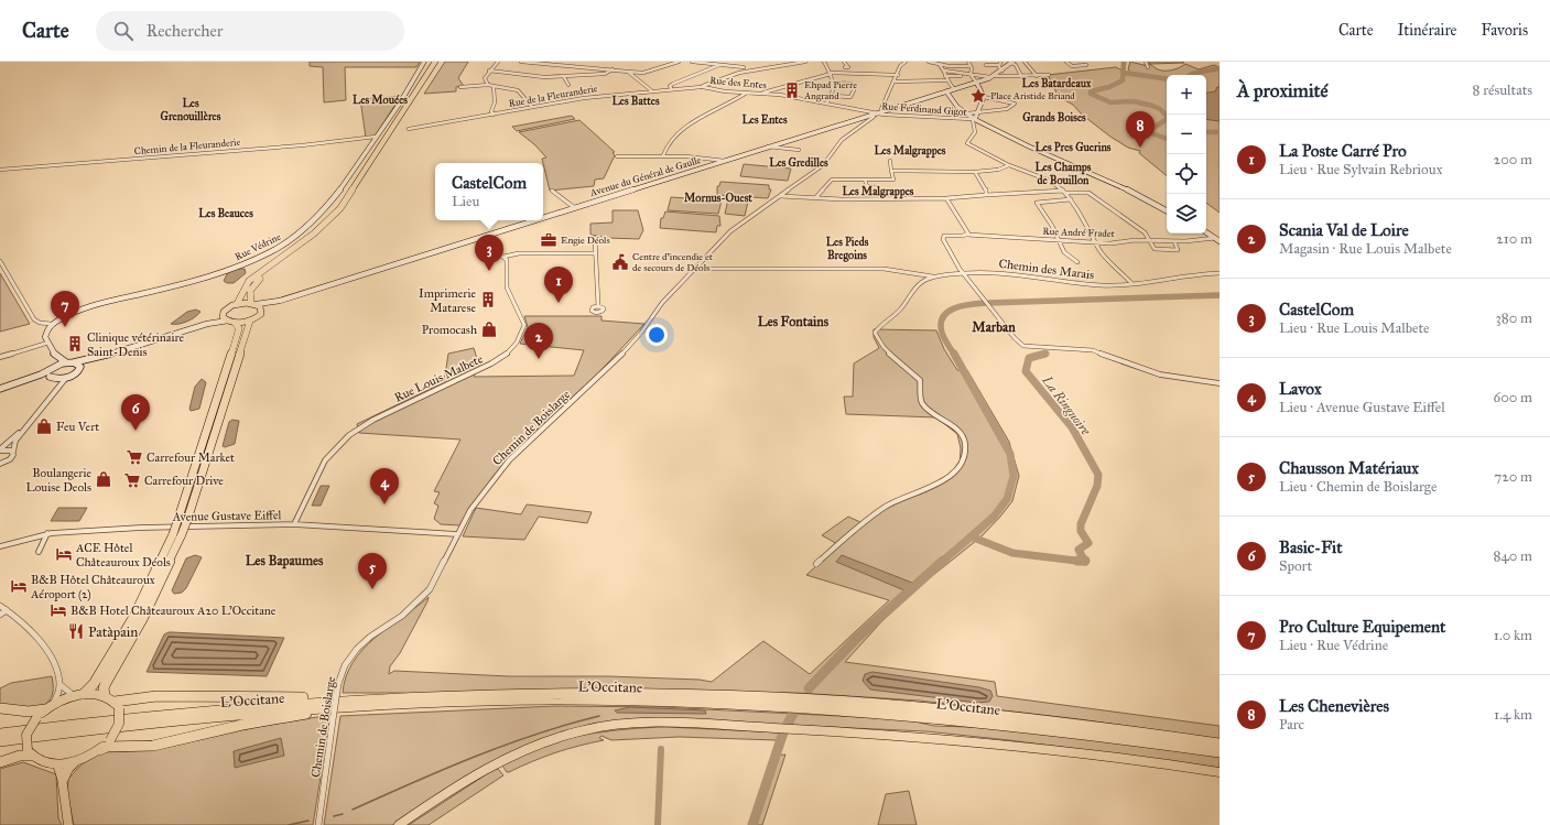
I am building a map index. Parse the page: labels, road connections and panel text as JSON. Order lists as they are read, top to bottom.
{
  "streets": {
    "highway": ["L'Occitane"],
    "main road": ["Avenue du Général de Gaulle", "Rue Védrine"],
    "street": [
      "Rue des Entes",
      "Rue de la Fleuranderie",
      "Rue Ferdinand Gigot",
      "Chemin de la Fleuranderie",
      "Rue André Fradet",
      "Chemin des Marais",
      "Rue Louis Malbete",
      "Chemin de Boislarge",
      "Avenue Gustave Eiffel"
    ]
  },
  "crossings": [
    ["Rue des Entes", "Rue de la Fleuranderie"],
    ["Rue des Entes", "Rue Ferdinand Gigot"],
    ["Rue des Entes", "Avenue du Général de Gaulle"],
    ["Rue des Entes", "Chemin de Boislarge"],
    ["Rue Ferdinand Gigot", "Avenue du Général de Gaulle"],
    ["Rue Ferdinand Gigot", "Chemin de Boislarge"],
    ["Chemin de la Fleuranderie", "Rue Védrine"],
    ["Avenue du Général de Gaulle", "Chemin de Boislarge"],
    ["Rue André Fradet", "Chemin des Marais"],
    ["Rue Louis Malbete", "Avenue Gustave Eiffel"],
    ["Chemin de Boislarge", "Avenue Gustave Eiffel"]
  ],
  "districts": [
    "Les Batardeaux",
    "Les Mouées",
    "Les Battes",
    "Les Grenouillères",
    "Grands Boises",
    "Les Entes",
    "Les Pres Guerins",
    "Les Malgrappes",
    "Les Gredilles",
    "Les Champs de Bouillon",
    "Les Malgrappes",
    "Mornus-Ouest",
    "Les Beauces",
    "Les Pieds Bregoins",
    "Les Fontains",
    "Marban",
    "Les Bapaumes"
  ],
  "water": ["La Ringuoire"],
  "places": {
    "building": ["Ehpad Pierre Angrand", "Imprimerie Matarese", "Clinique vétérinaire Saint-Denis"],
    "place": ["Place Aristide Briand"],
    "office": ["Engie Déols"],
    "public building": ["Centre d'incendie et de secours de Déols"],
    "shop": ["Promocash", "Feu Vert", "Boulangerie Louise Deols"],
    "supermarket": ["Carrefour Market", "Carrefour Drive"],
    "hotel": ["ACE Hôtel Châteauroux Déols", "B&B Hôtel Châteauroux Aéroport (2)", "B&B Hotel Châteauroux A20 L'Occitane"],
    "restaurant": ["Patàpain"]
  },
  "page": {
    "header": "Carte",
    "search": "Rechercher",
    "nav": ["Carte", "Itinéraire", "Favoris"],
    "heading": ["À proximité", "8 résultats"],
    "map_buttons": ["+", "−"],
    "pins": [
      "8",
      "3",
      "1",
      "7",
      "2",
      "6",
      "4",
      "5"
    ],
    "list": [
      {
        "mark": "1",
        "name": "La Poste Carré Pro",
        "note": "Lieu · Rue Sylvain Rebrioux",
        "value": "200 m"
      },
      {
        "mark": "2",
        "name": "Scania Val de Loire",
        "note": "Magasin · Rue Louis Malbete",
        "value": "210 m"
      },
      {
        "mark": "3",
        "name": "CastelCom",
        "note": "Lieu · Rue Louis Malbete",
        "value": "380 m"
      },
      {
        "mark": "4",
        "name": "Lavox",
        "note": "Lieu · Avenue Gustave Eiffel",
        "value": "600 m"
      },
      {
        "mark": "5",
        "name": "Chausson Matériaux",
        "note": "Lieu · Chemin de Boislarge",
        "value": "720 m"
      },
      {
        "mark": "6",
        "name": "Basic-Fit",
        "note": "Sport",
        "value": "840 m"
      },
      {
        "mark": "7",
        "name": "Pro Culture Equipement",
        "note": "Lieu · Rue Védrine",
        "value": "1.0 km"
      },
      {
        "mark": "8",
        "name": "Les Chenevières",
        "note": "Parc",
        "value": "1.4 km"
      }
    ],
    "popup": ["CastelCom", "Lieu"]
  }
}
